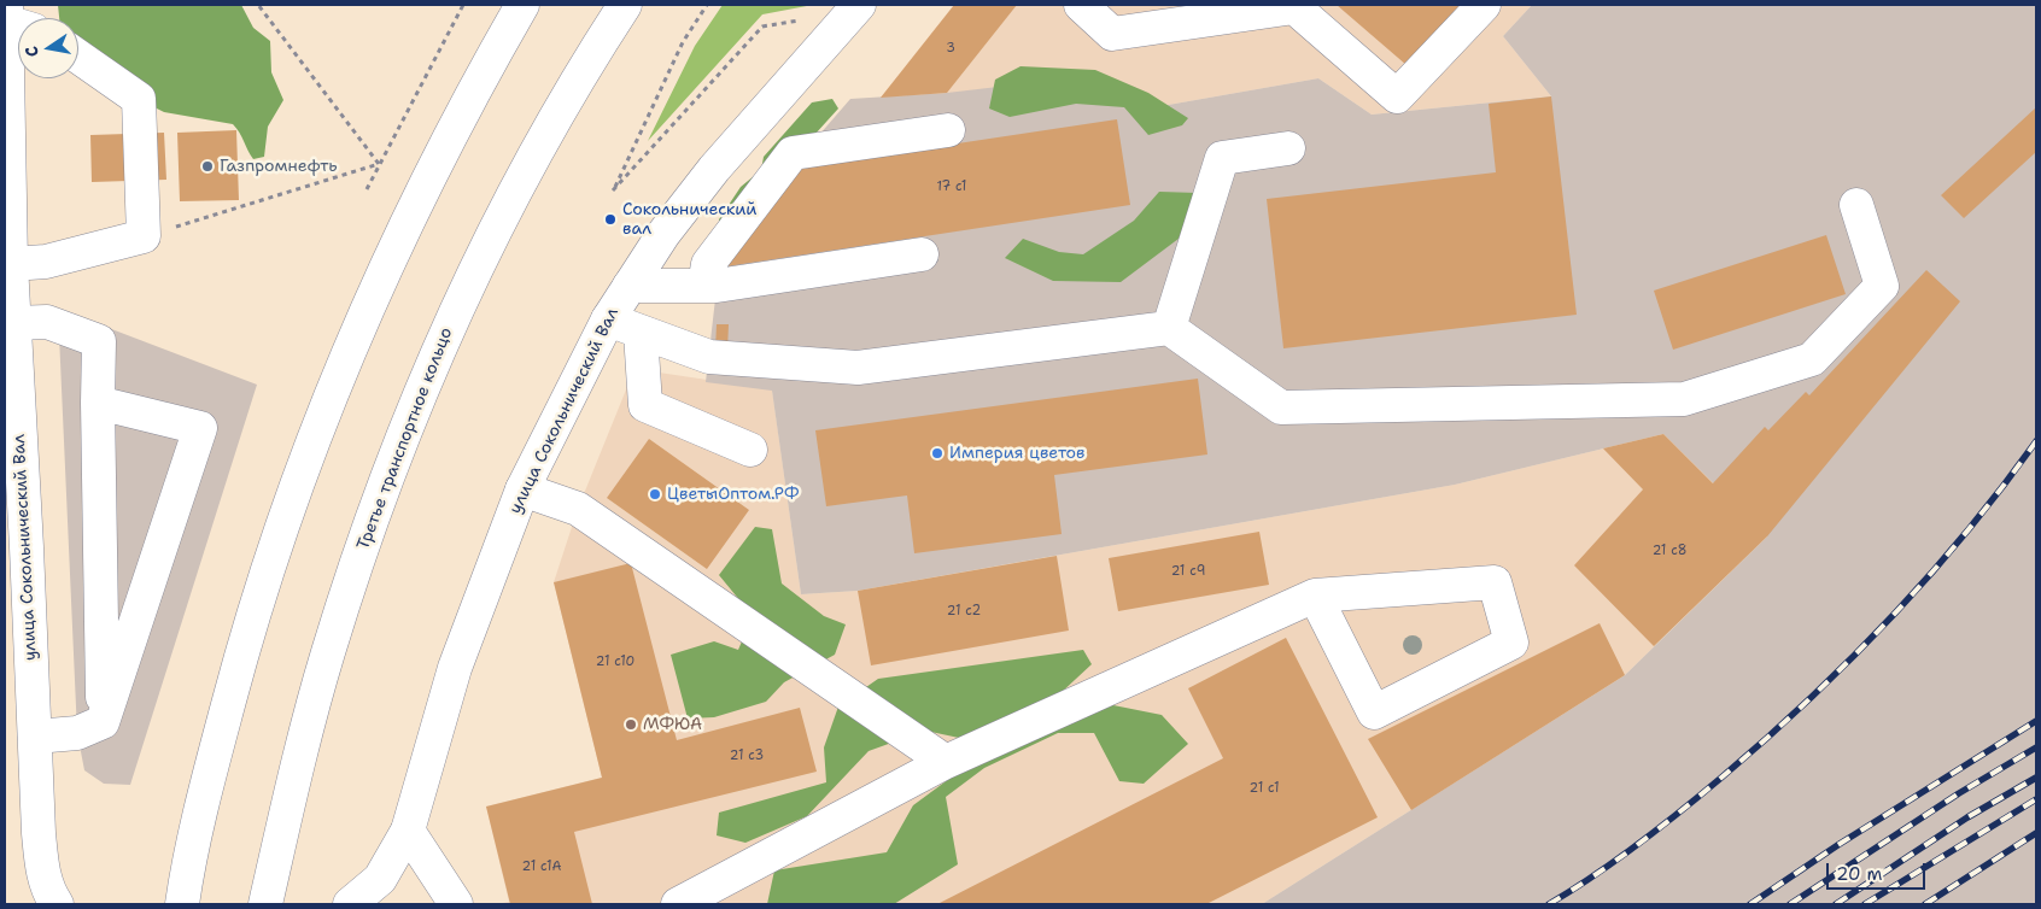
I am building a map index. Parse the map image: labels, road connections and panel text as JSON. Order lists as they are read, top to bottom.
{
  "streets": {
    "main road": ["улица Сокольнический Вал", "Третье транспортное кольцо"]
  },
  "places": [
    "Газпромнефть",
    "Сокольнический вал",
    "Империя цветов",
    "ЦветыОптом.РФ",
    "МФЮА"
  ],
  "house_numbers": [
    "3",
    "17 с1",
    "21 с8",
    "21 с9",
    "21 с2",
    "21 с10",
    "21 с3",
    "21 с1",
    "21 с1А"
  ],
  "scale_bar": "20 m",
  "north": "left"
}
